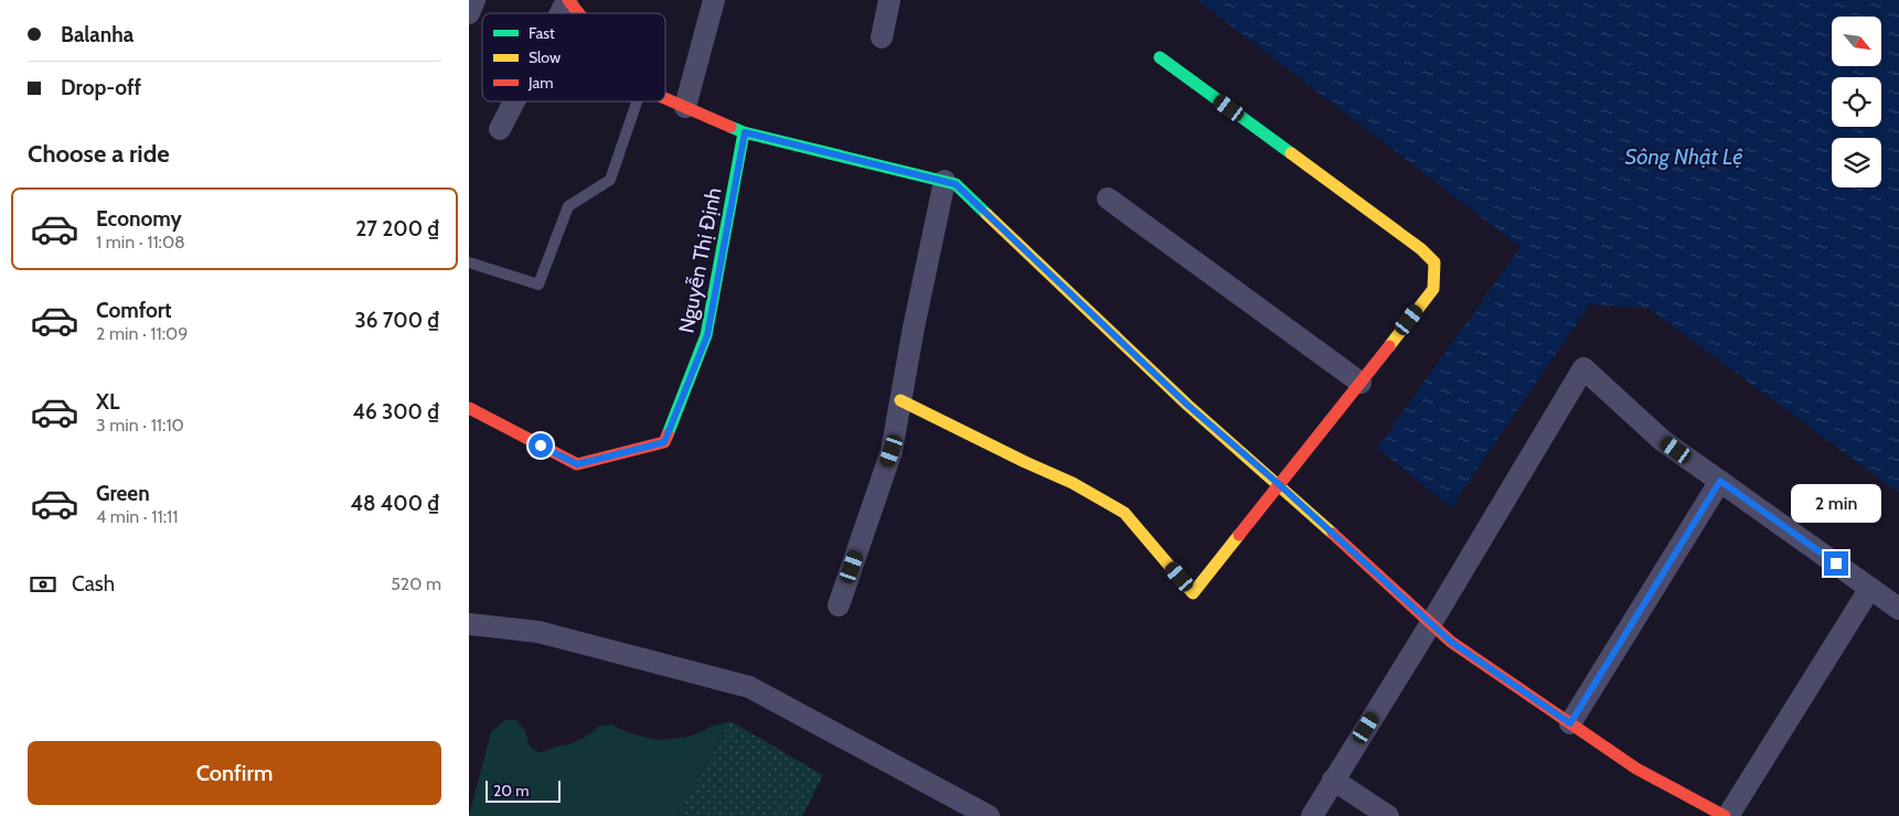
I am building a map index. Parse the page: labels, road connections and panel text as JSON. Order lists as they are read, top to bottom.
{
  "streets": {
    "street": ["Nguyễn Thị Định"]
  },
  "water": ["Sông Nhật Lệ"],
  "legend": ["Fast", "Slow", "Jam"],
  "scale_bar": "20 m",
  "north": "bottom right",
  "page": {
    "banner": ["Balanha", "Drop-off"],
    "heading": "Choose a ride",
    "list": [
      {
        "name": "Economy",
        "note": "1 min · 11:08",
        "value": "27 200 ₫"
      },
      {
        "name": "Comfort",
        "note": "2 min · 11:09",
        "value": "36 700 ₫"
      },
      {
        "name": "XL",
        "note": "3 min · 11:10",
        "value": "46 300 ₫"
      },
      {
        "name": "Green",
        "note": "4 min · 11:11",
        "value": "48 400 ₫"
      }
    ],
    "bubble": "2 min",
    "pay": ["Cash", "520 m"],
    "buttons": "Confirm",
    "scale": "20 m"
  }
}
